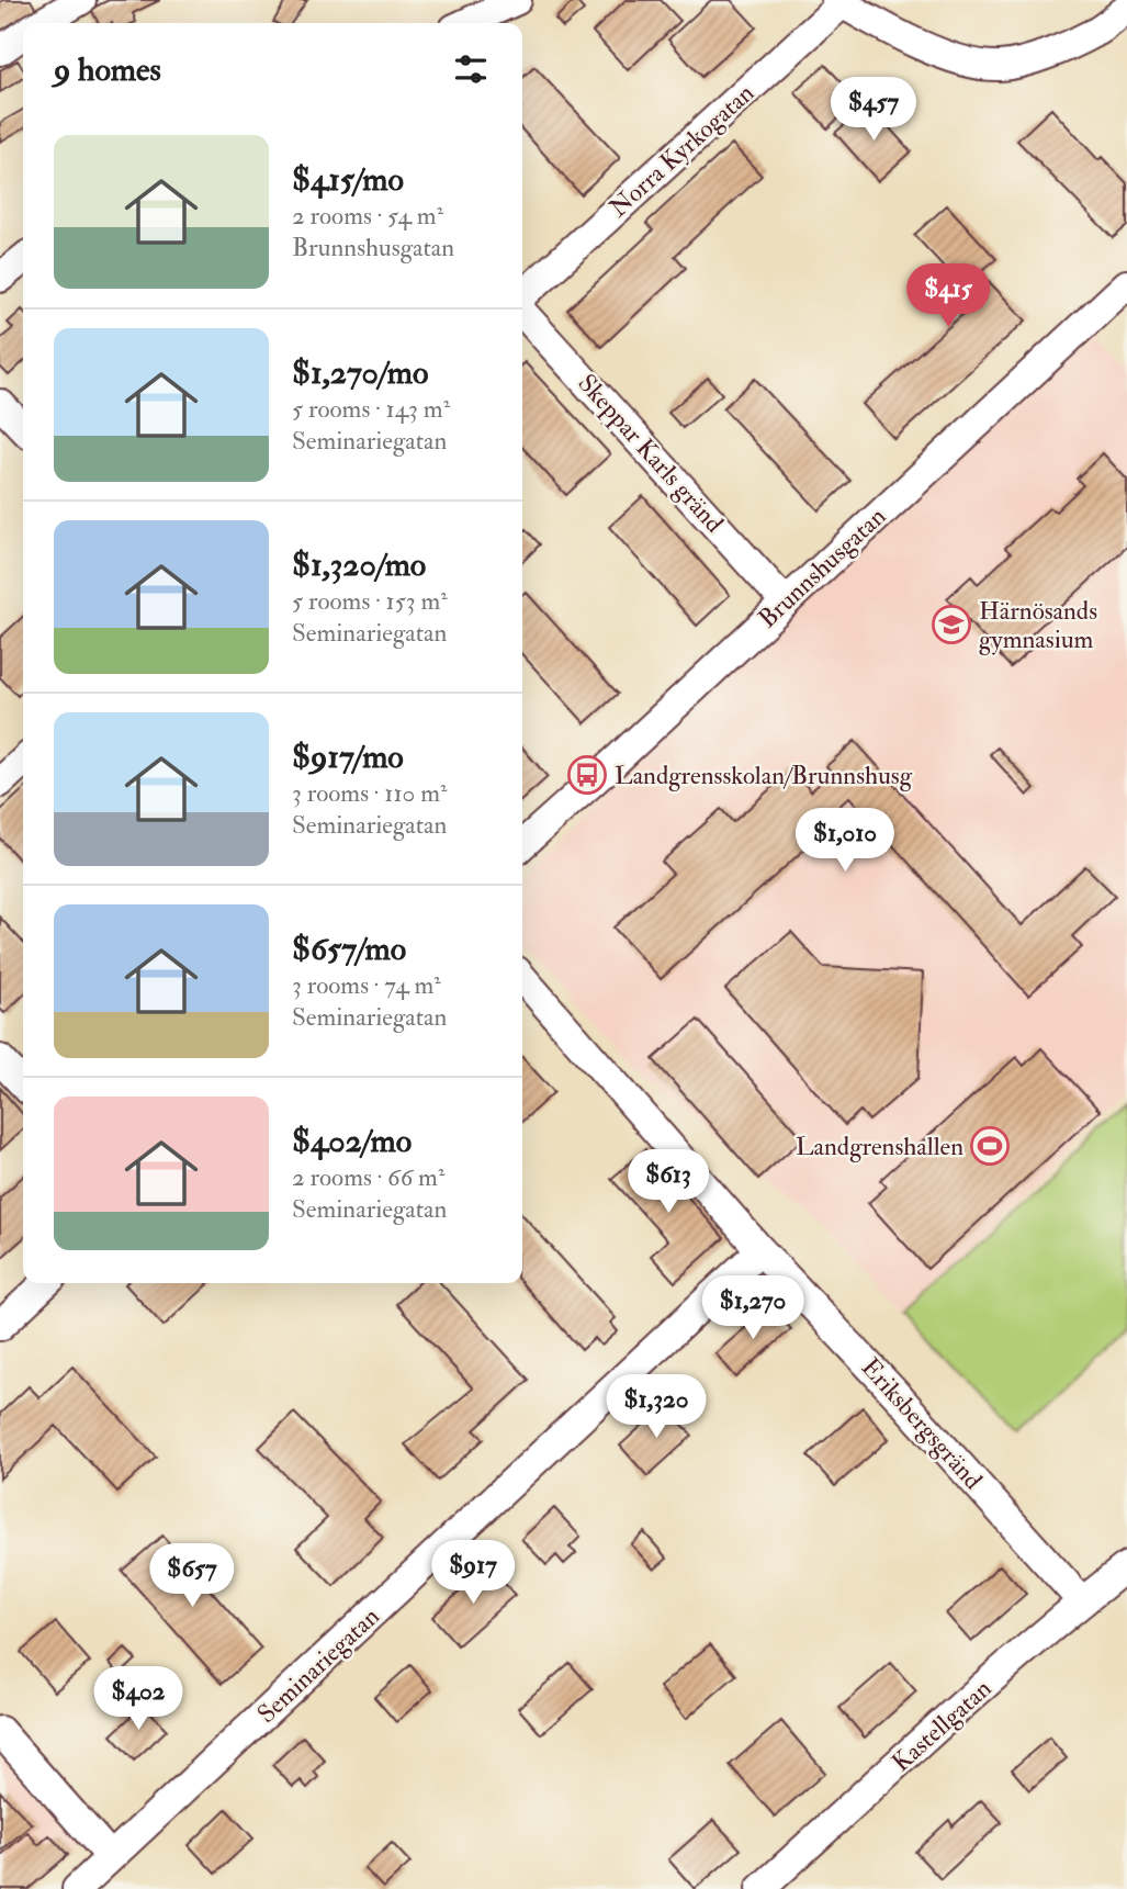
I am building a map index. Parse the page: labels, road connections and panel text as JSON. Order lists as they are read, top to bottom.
{
  "streets": {
    "street": [
      "Norra Kyrkogatan",
      "Skeppar Karls gränd",
      "Brunnshusgatan",
      "Eriksbergsgränd",
      "Seminariegatan",
      "Kastellgatan"
    ]
  },
  "crossings": [
    ["Skeppar Karls gränd", "Brunnshusgatan"],
    ["Eriksbergsgränd", "Seminariegatan"],
    ["Eriksbergsgränd", "Kastellgatan"]
  ],
  "places": {
    "school or university": ["Härnösands gymnasium"],
    "bus stop": ["Landgrensskolan/Brunnshusg"],
    "sports": ["Landgrenshallen"]
  },
  "page": {
    "heading": "9 homes",
    "price": [
      "$457",
      "$415",
      "$1,010",
      "$613",
      "$1,270",
      "$1,320",
      "$917",
      "$657",
      "$402"
    ],
    "list": [
      {
        "name": "$415/mo",
        "note": "2 rooms · 54 m² · Brunnshusgatan"
      },
      {
        "name": "$1,270/mo",
        "note": "5 rooms · 143 m² · Seminariegatan"
      },
      {
        "name": "$1,320/mo",
        "note": "5 rooms · 153 m² · Seminariegatan"
      },
      {
        "name": "$917/mo",
        "note": "3 rooms · 110 m² · Seminariegatan"
      },
      {
        "name": "$657/mo",
        "note": "3 rooms · 74 m² · Seminariegatan"
      },
      {
        "name": "$402/mo",
        "note": "2 rooms · 66 m² · Seminariegatan"
      }
    ]
  }
}
